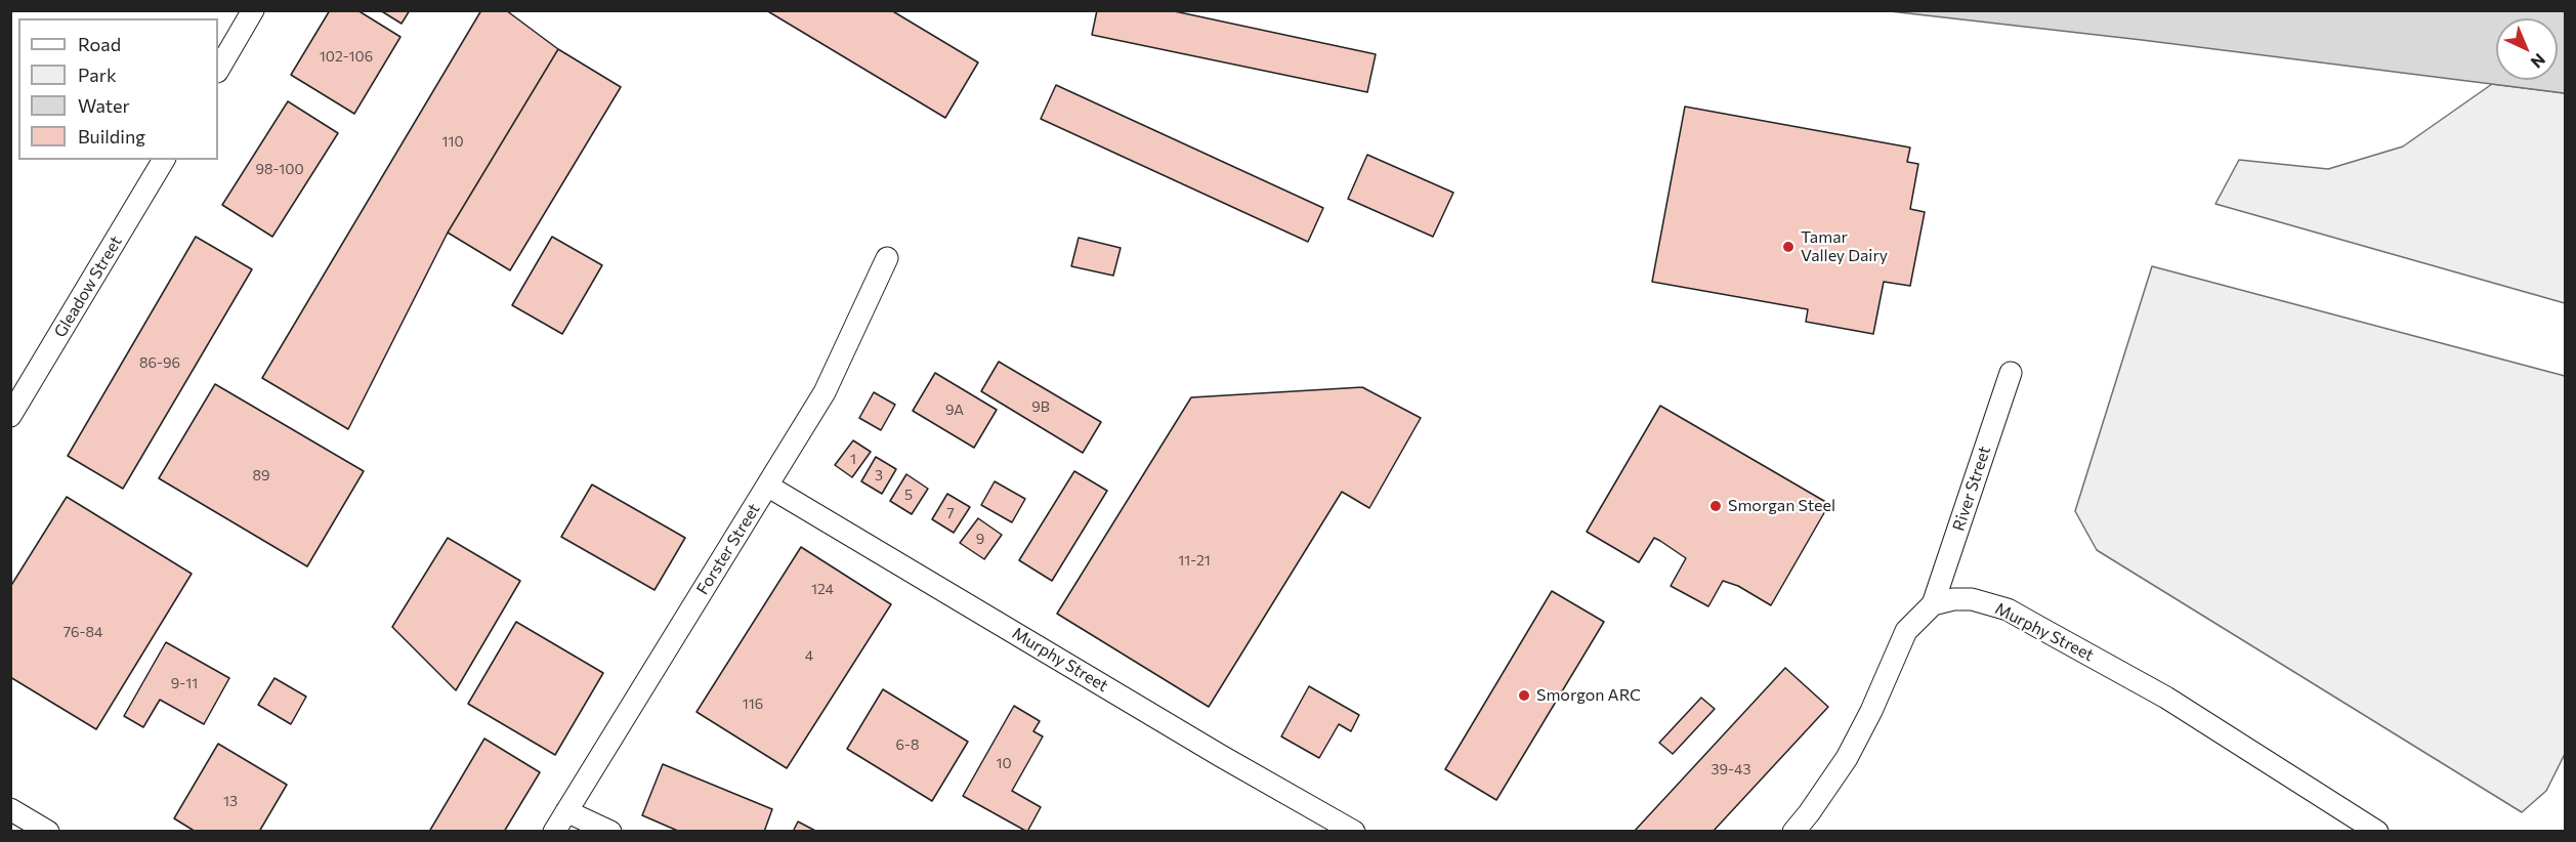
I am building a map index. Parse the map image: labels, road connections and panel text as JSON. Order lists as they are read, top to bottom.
{
  "streets": {
    "street": [
      "Gleadow Street",
      "River Street",
      "Forster Street",
      "Murphy Street"
    ]
  },
  "crossings": [
    ["River Street", "Murphy Street"],
    ["Forster Street", "Murphy Street"]
  ],
  "places": ["Tamar Valley Dairy", "Smorgan Steel", "Smorgon ARC"],
  "house_numbers": [
    "102-106",
    "110",
    "98-100",
    "86-96",
    "9B",
    "9A",
    "1",
    "89",
    "3",
    "5",
    "7",
    "9",
    "11-21",
    "124",
    "76-84",
    "4",
    "9-11",
    "116",
    "6-8",
    "10",
    "39-43",
    "13"
  ],
  "legend": [
    "Road",
    "Park",
    "Water",
    "Building"
  ],
  "north": "bottom right"
}
